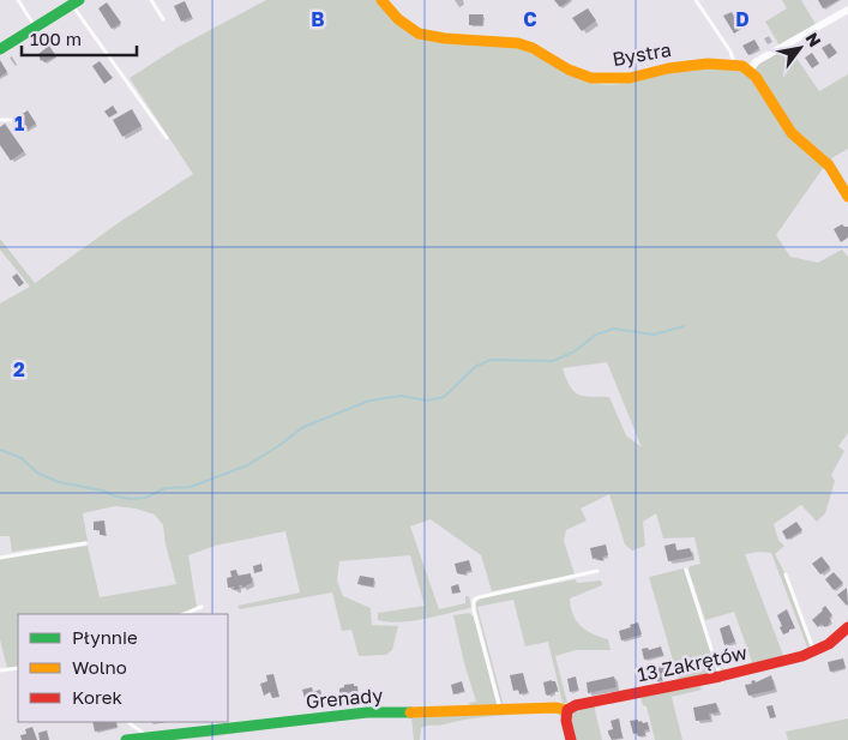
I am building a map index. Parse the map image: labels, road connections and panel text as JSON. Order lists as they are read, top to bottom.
{
  "streets": {
    "street": ["Bystra", "13 Zakrętów", "Grenady"]
  },
  "crossings": [
    ["13 Zakrętów", "Grenady"]
  ],
  "legend": ["Płynnie", "Wolno", "Korek"],
  "scale_bar": "100 m",
  "north": "top right",
  "grid": {
    "columns": ["B", "C", "D"],
    "rows": ["1", "2"]
  }
}
